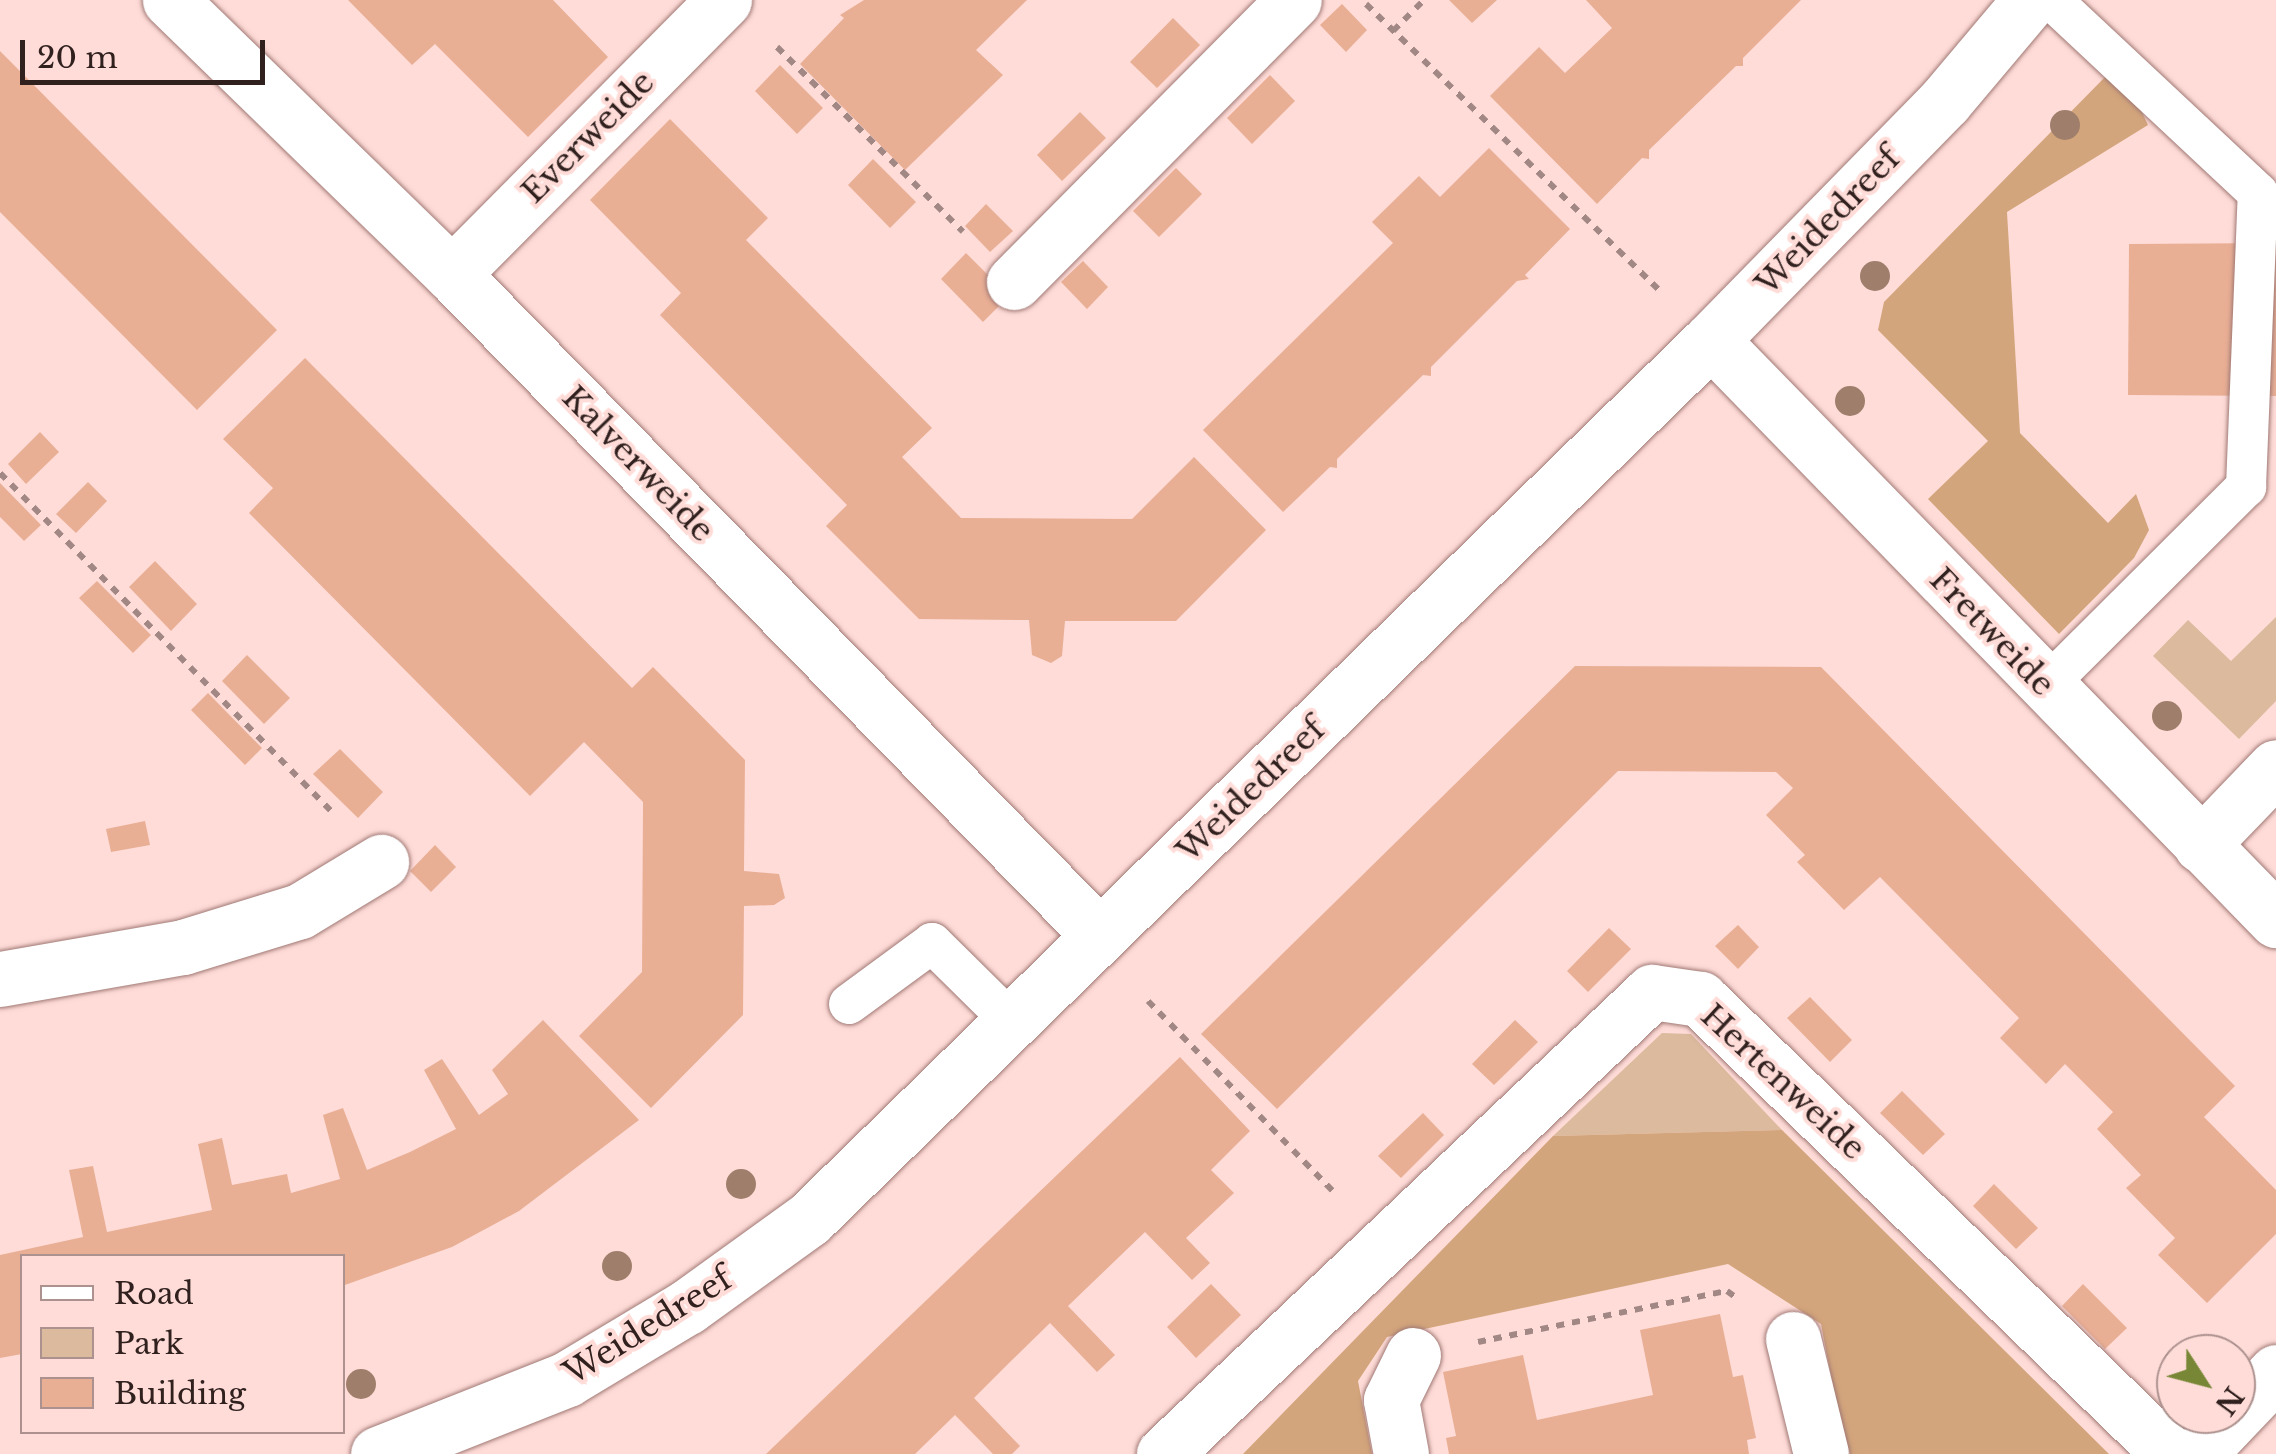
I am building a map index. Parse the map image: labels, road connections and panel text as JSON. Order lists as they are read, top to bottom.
{
  "streets": {
    "street": [
      "Everweide",
      "Weidedreef",
      "Kalverweide",
      "Fretweide",
      "Hertenweide"
    ]
  },
  "crossings": [
    ["Everweide", "Kalverweide"],
    ["Weidedreef", "Kalverweide"],
    ["Weidedreef", "Fretweide"]
  ],
  "legend": ["Road", "Park", "Building"],
  "scale_bar": "20 m",
  "north": "bottom right"
}
